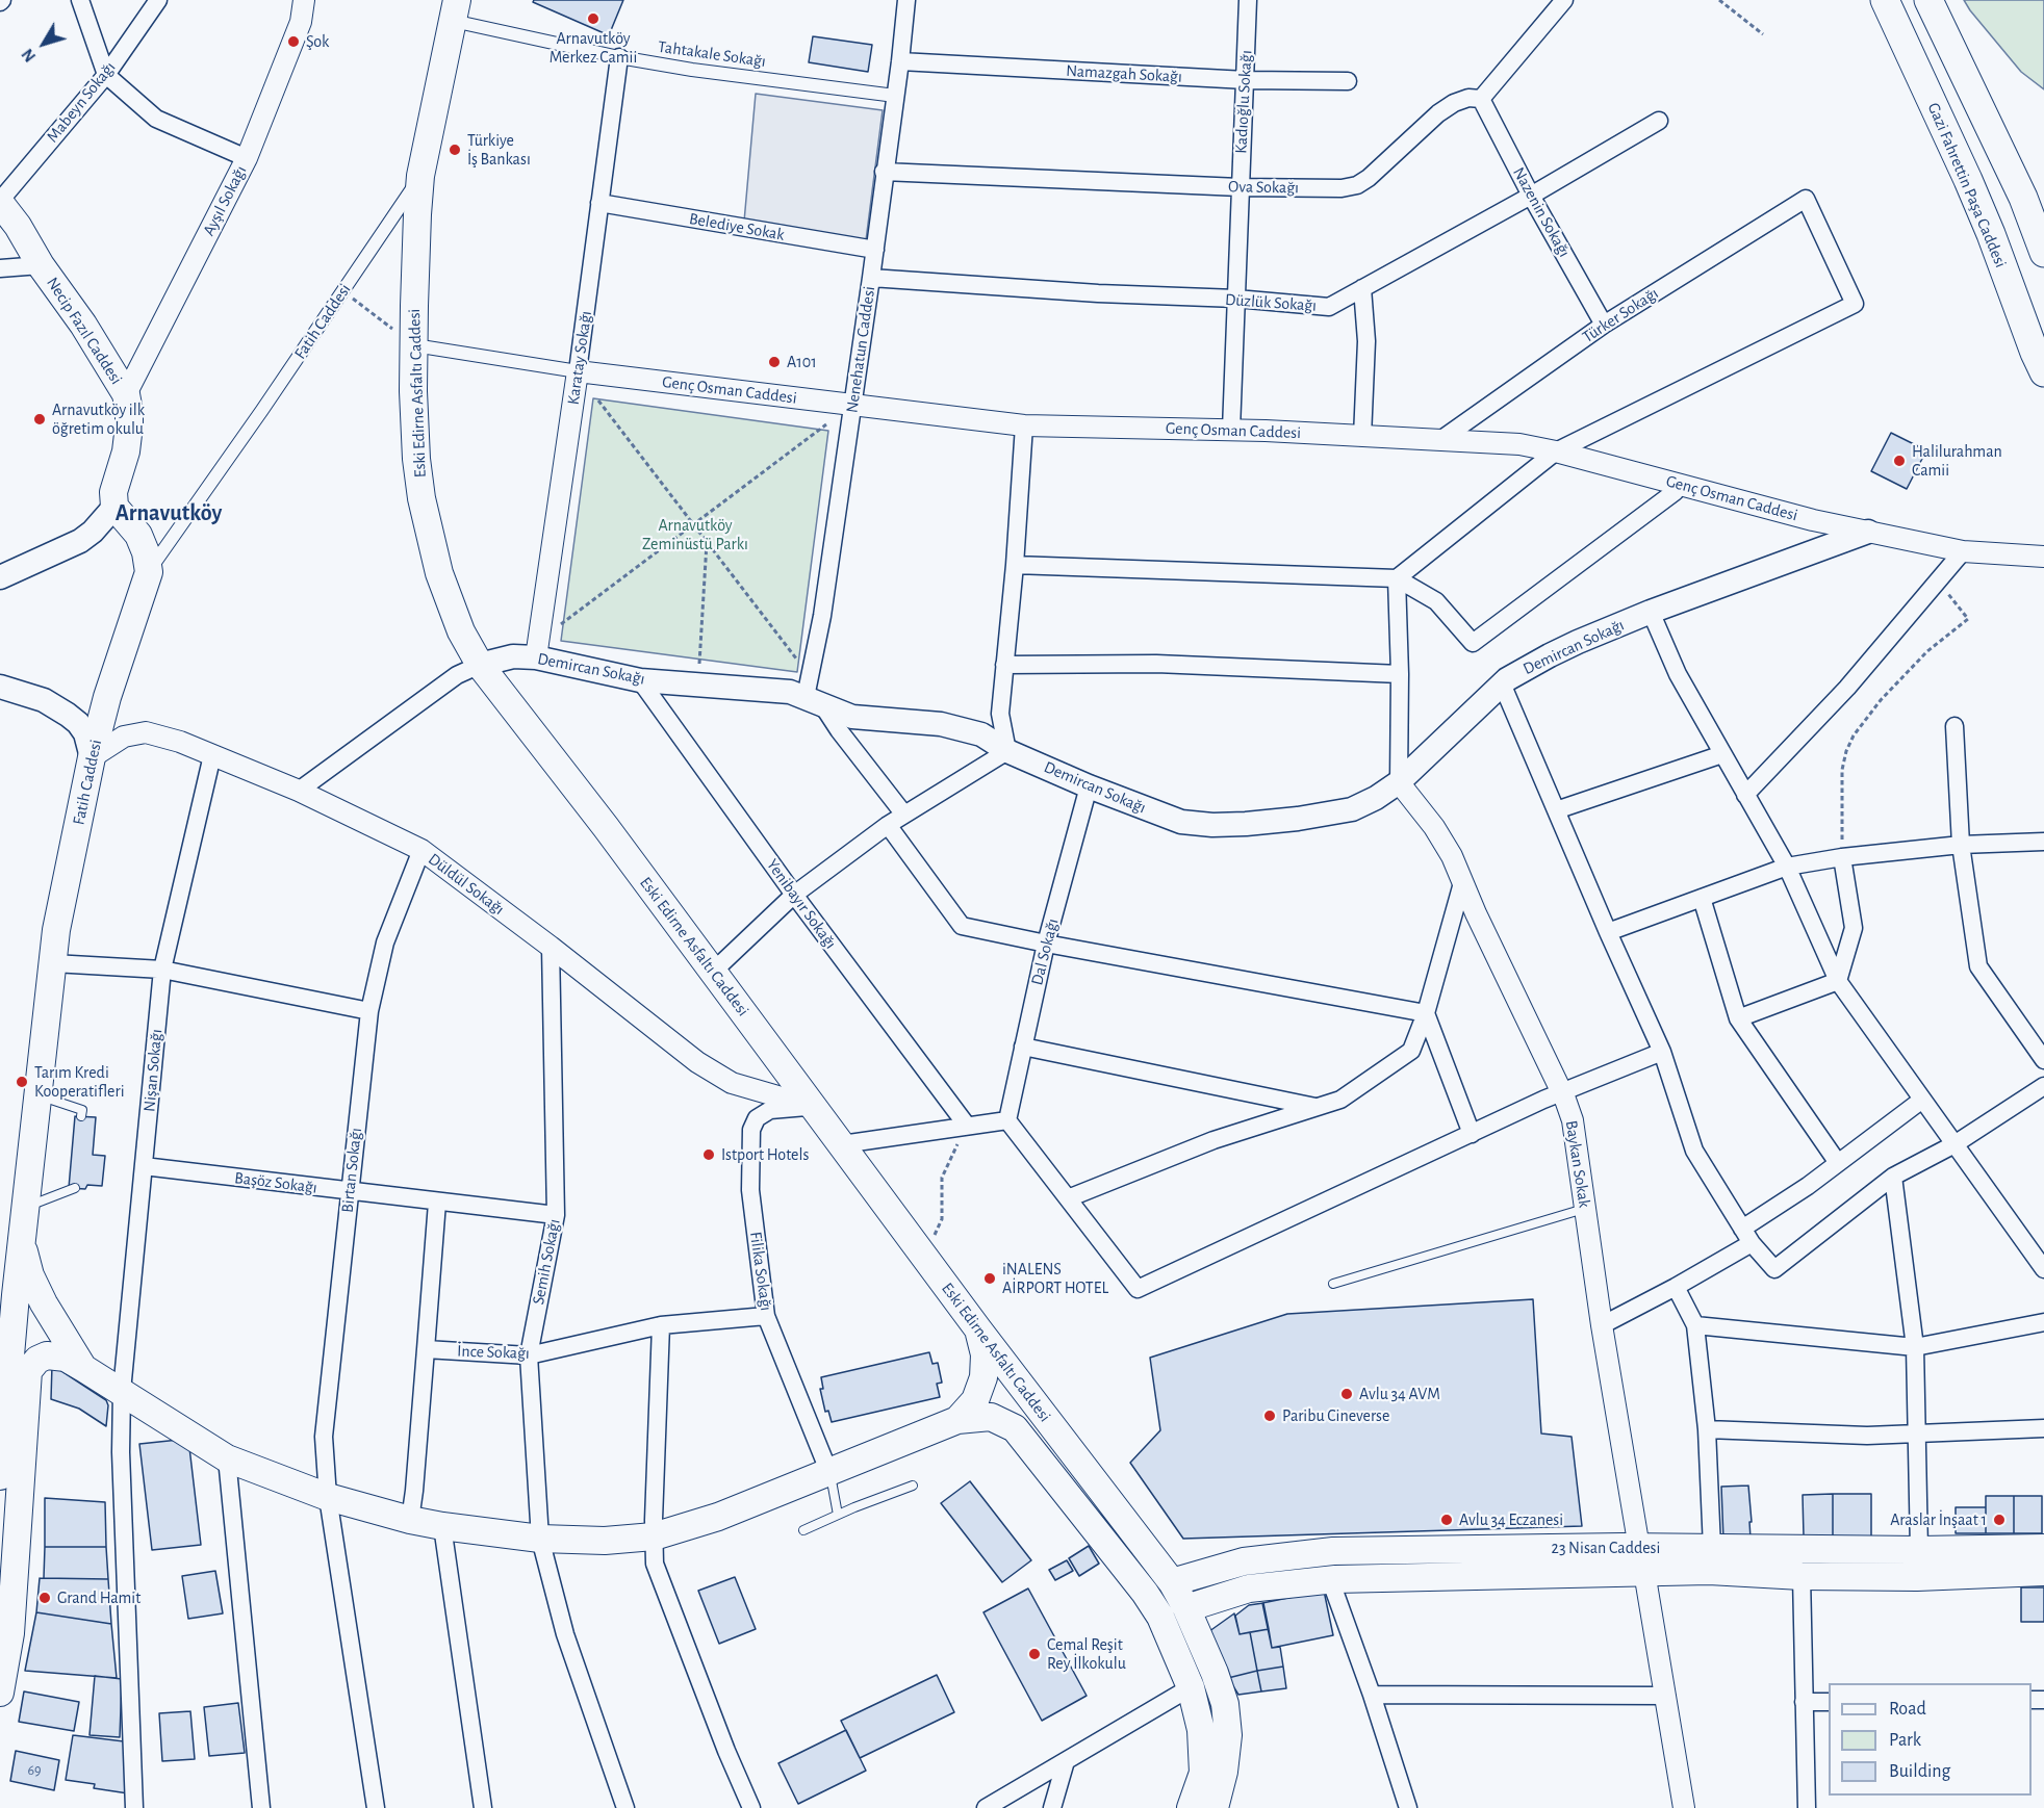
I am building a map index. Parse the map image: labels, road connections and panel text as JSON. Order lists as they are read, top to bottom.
{
  "streets": {
    "highway": ["Gazi Fahrettin Paşa Caddesi"],
    "main road": [
      "Fatih Caddesi",
      "Necip Fazıl Caddesi",
      "Eski Edirne Asfaltı Caddesi",
      "Demircan Sokağı",
      "23 Nisan Caddesi"
    ],
    "street": [
      "Tahtakale Sokağı",
      "Namazgah Sokağı",
      "Mabeyn Sokağı",
      "Kadıoğlu Sokağı",
      "Ova Sokağı",
      "Ayşıl Sokağı",
      "Nazenin Sokağı",
      "Belediye Sokak",
      "Düzlük Sokağı",
      "Türker Sokağı",
      "Nenehatun Caddesi",
      "Karatay Sokağı",
      "Genç Osman Caddesi",
      "Düldül Sokağı",
      "Yenibayır Sokağı",
      "Dal Sokağı",
      "Nişan Sokağı",
      "Baykan Sokak",
      "Birtan Sokağı",
      "Başöz Sokağı",
      "Semih Sokağı",
      "Filika Sokağı",
      "İnce Sokağı"
    ]
  },
  "crossings": [
    ["Tahtakale Sokağı", "Nenehatun Caddesi"],
    ["Tahtakale Sokağı", "Karatay Sokağı"],
    ["Tahtakale Sokağı", "Eski Edirne Asfaltı Caddesi"],
    ["Namazgah Sokağı", "Kadıoğlu Sokağı"],
    ["Namazgah Sokağı", "Nenehatun Caddesi"],
    ["Mabeyn Sokağı", "Necip Fazıl Caddesi"],
    ["Kadıoğlu Sokağı", "Ova Sokağı"],
    ["Kadıoğlu Sokağı", "Düzlük Sokağı"],
    ["Kadıoğlu Sokağı", "Genç Osman Caddesi"],
    ["Ova Sokağı", "Nazenin Sokağı"],
    ["Ova Sokağı", "Nenehatun Caddesi"],
    ["Ayşıl Sokağı", "Necip Fazıl Caddesi"],
    ["Nazenin Sokağı", "Düzlük Sokağı"],
    ["Nazenin Sokağı", "Türker Sokağı"],
    ["Belediye Sokak", "Nenehatun Caddesi"],
    ["Belediye Sokak", "Karatay Sokağı"],
    ["Düzlük Sokağı", "Nenehatun Caddesi"],
    ["Türker Sokağı", "Genç Osman Caddesi"],
    ["Fatih Caddesi", "Eski Edirne Asfaltı Caddesi"],
    ["Fatih Caddesi", "Düldül Sokağı"],
    ["Nenehatun Caddesi", "Genç Osman Caddesi"],
    ["Nenehatun Caddesi", "Demircan Sokağı"],
    ["Karatay Sokağı", "Genç Osman Caddesi"],
    ["Karatay Sokağı", "Demircan Sokağı"],
    ["Genç Osman Caddesi", "Eski Edirne Asfaltı Caddesi"],
    ["Genç Osman Caddesi", "Demircan Sokağı"],
    ["Eski Edirne Asfaltı Caddesi", "Demircan Sokağı"],
    ["Eski Edirne Asfaltı Caddesi", "Düldül Sokağı"],
    ["Eski Edirne Asfaltı Caddesi", "Filika Sokağı"],
    ["Eski Edirne Asfaltı Caddesi", "23 Nisan Caddesi"],
    ["Demircan Sokağı", "Düldül Sokağı"],
    ["Demircan Sokağı", "Yenibayır Sokağı"],
    ["Demircan Sokağı", "Dal Sokağı"],
    ["Demircan Sokağı", "Baykan Sokak"],
    ["Düldül Sokağı", "Nişan Sokağı"],
    ["Düldül Sokağı", "Birtan Sokağı"],
    ["Düldül Sokağı", "Semih Sokağı"],
    ["Düldül Sokağı", "Filika Sokağı"],
    ["Nişan Sokağı", "Başöz Sokağı"],
    ["Baykan Sokak", "23 Nisan Caddesi"],
    ["Birtan Sokağı", "Başöz Sokağı"],
    ["Başöz Sokağı", "Semih Sokağı"],
    ["Semih Sokağı", "İnce Sokağı"],
    ["Filika Sokağı", "İnce Sokağı"]
  ],
  "districts": ["Arnavutköy"],
  "parks": ["Arnavutköy Zeminüstü Parkı"],
  "places": [
    "Arnavutköy Merkez Camii",
    "Şok",
    "Türkiye İş Bankası",
    "A101",
    "Arnavutköy ilk öğretim okulu",
    "Halilurahman Camii",
    "Tarım Kredi Kooperatifleri",
    "Istport Hotels",
    "iNALENS AİRPORT HOTEL",
    "Avlu 34 AVM",
    "Paribu Cineverse",
    "Avlu 34 Eczanesi",
    "Araslar İnşaat 1",
    "Grand Hamit",
    "Cemal Reşit Rey İlkokulu"
  ],
  "house_numbers": ["69"],
  "legend": ["Road", "Park", "Building"],
  "north": "bottom left"
}
